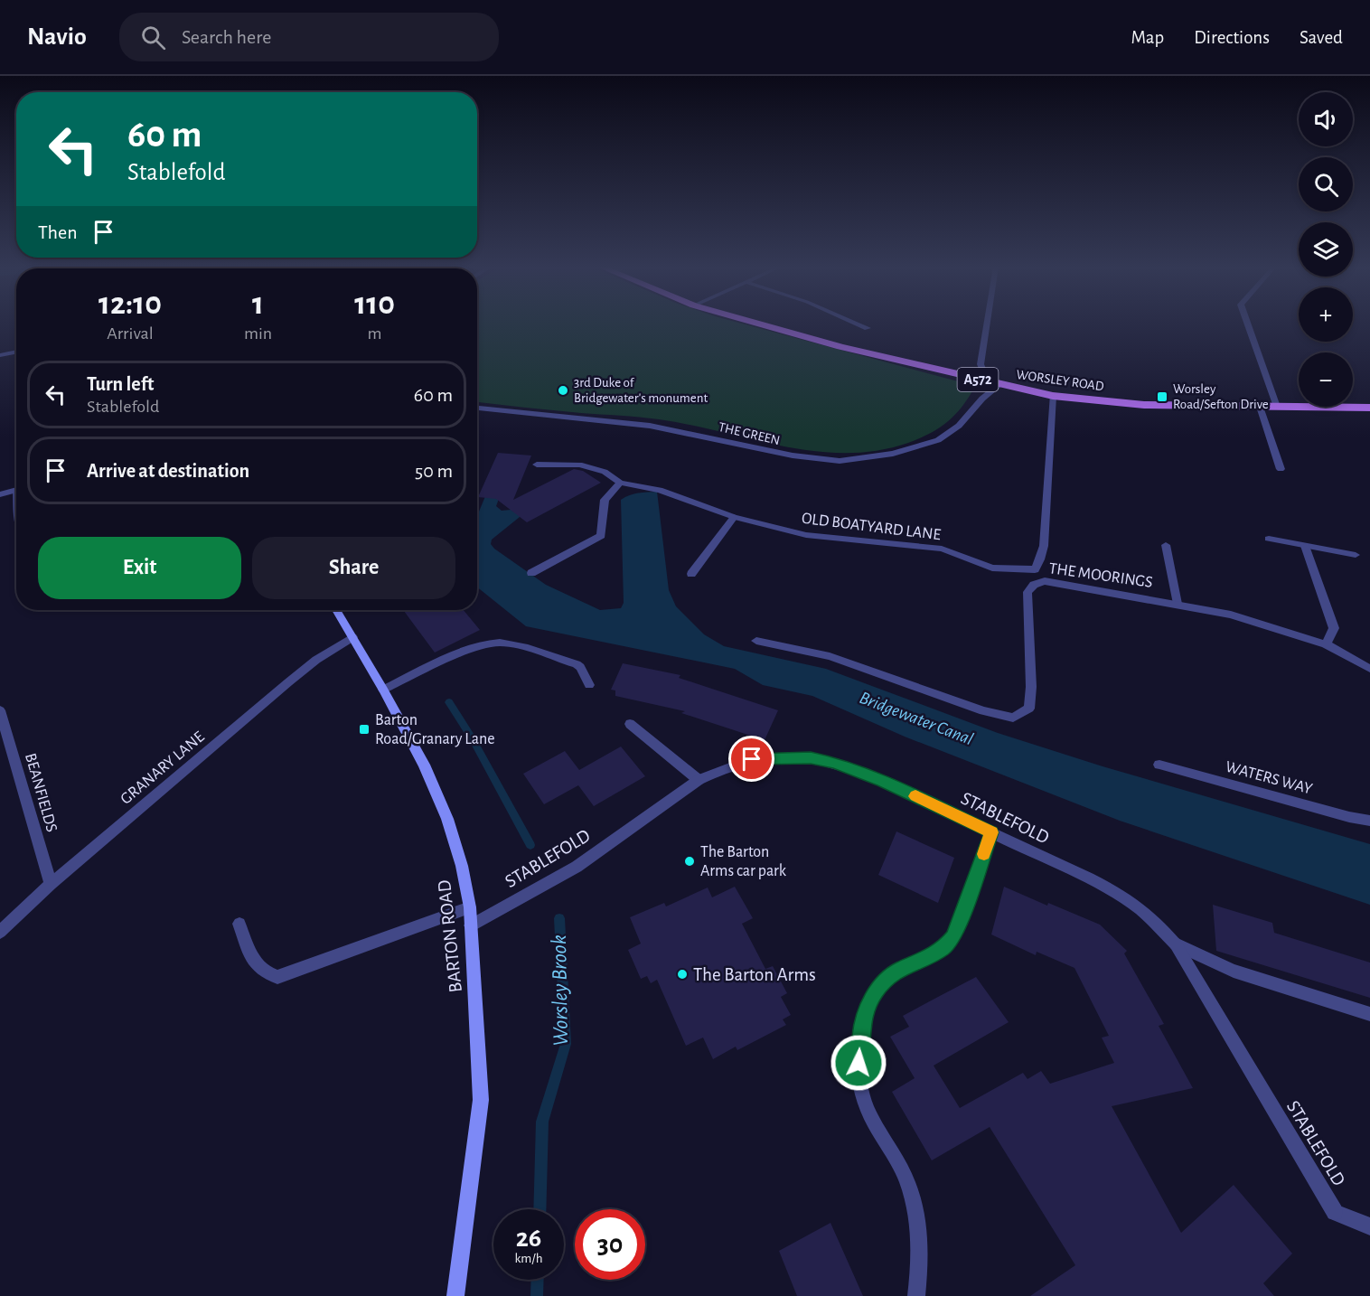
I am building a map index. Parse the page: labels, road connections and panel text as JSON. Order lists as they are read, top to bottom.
{
  "streets": {
    "main road": ["A572", "WORSLEY ROAD", "BARTON ROAD"],
    "street": [
      "THE GREEN",
      "OLD BOATYARD LANE",
      "THE MOORINGS",
      "GRANARY LANE",
      "WATERS WAY",
      "BEANFIELDS",
      "STABLEFOLD"
    ]
  },
  "crossings": [
    ["WORSLEY ROAD", "THE GREEN"],
    ["WORSLEY ROAD", "OLD BOATYARD LANE"],
    ["GRANARY LANE", "BEANFIELDS"],
    ["GRANARY LANE", "BARTON ROAD"],
    ["STABLEFOLD", "BARTON ROAD"]
  ],
  "water": ["Bridgewater Canal", "Worsley Brook"],
  "places": {
    "other": ["3rd Duke of Bridgewater's monument", "The Barton Arms car park", "The Barton Arms"],
    "transit": ["Worsley Road/Sefton Drive", "Barton Road/Granary Lane"]
  },
  "page": {
    "header": "Navio",
    "search": "Search here",
    "nav": ["Map", "Directions", "Saved"],
    "map_buttons": ["+", "−"],
    "turn": ["60 m", "Stablefold"],
    "then": "Then",
    "eta": [
      "12:10",
      "Arrival",
      "1",
      "min",
      "110",
      "m"
    ],
    "list": [
      {
        "name": "Turn left",
        "note": "Stablefold",
        "value": "60 m"
      },
      {
        "name": "Arrive at destination",
        "value": "50 m"
      }
    ],
    "buttons": ["Exit", "Share"],
    "speed": "26 km/h",
    "limit": "30"
  }
}
